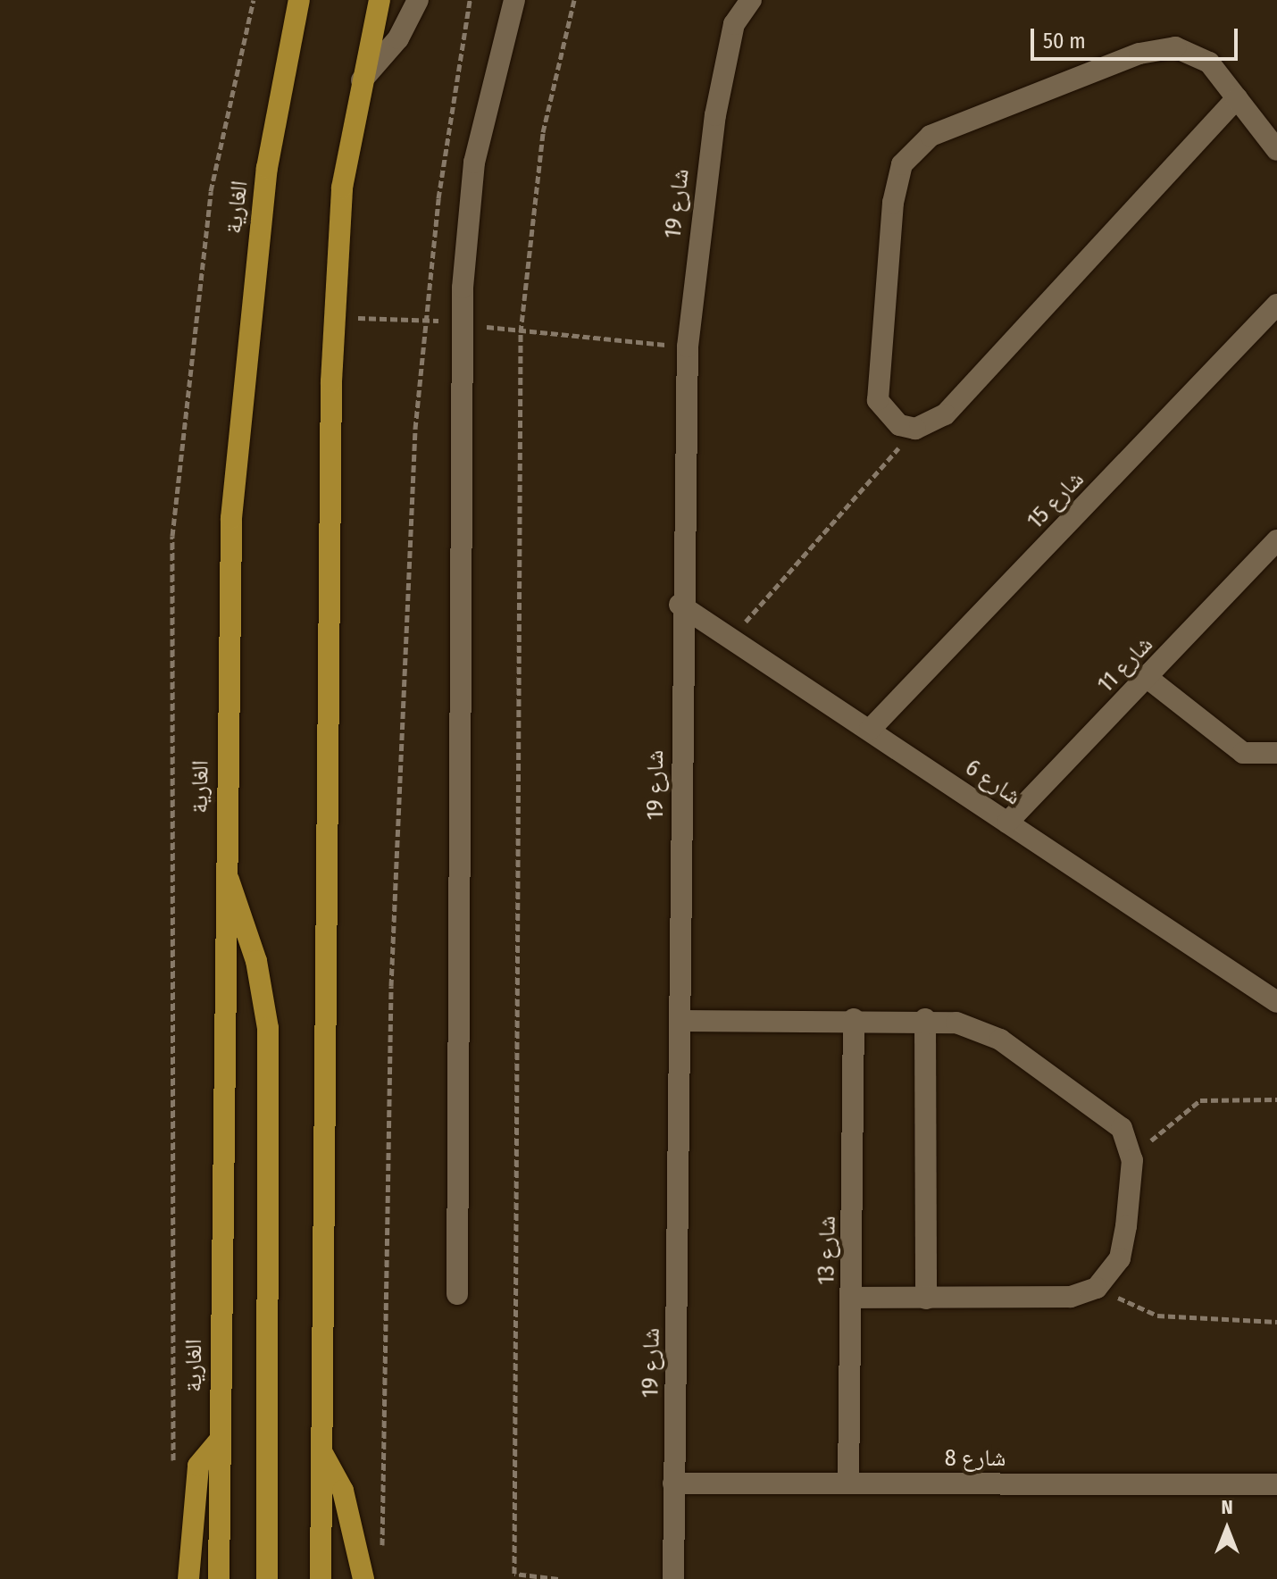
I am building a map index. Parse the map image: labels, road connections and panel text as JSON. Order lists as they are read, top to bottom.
{
  "streets": {
    "main road": ["الغارية"],
    "street": [
      "شارع 19",
      "شارع 15",
      "شارع 11",
      "شارع 6",
      "شارع 13",
      "شارع 8"
    ]
  },
  "crossings": [
    ["شارع 19", "شارع 6"],
    ["شارع 19", "شارع 8"],
    ["شارع 15", "شارع 6"],
    ["شارع 11", "شارع 6"],
    ["شارع 13", "شارع 8"]
  ],
  "scale_bar": "50 m",
  "north": "top"
}
